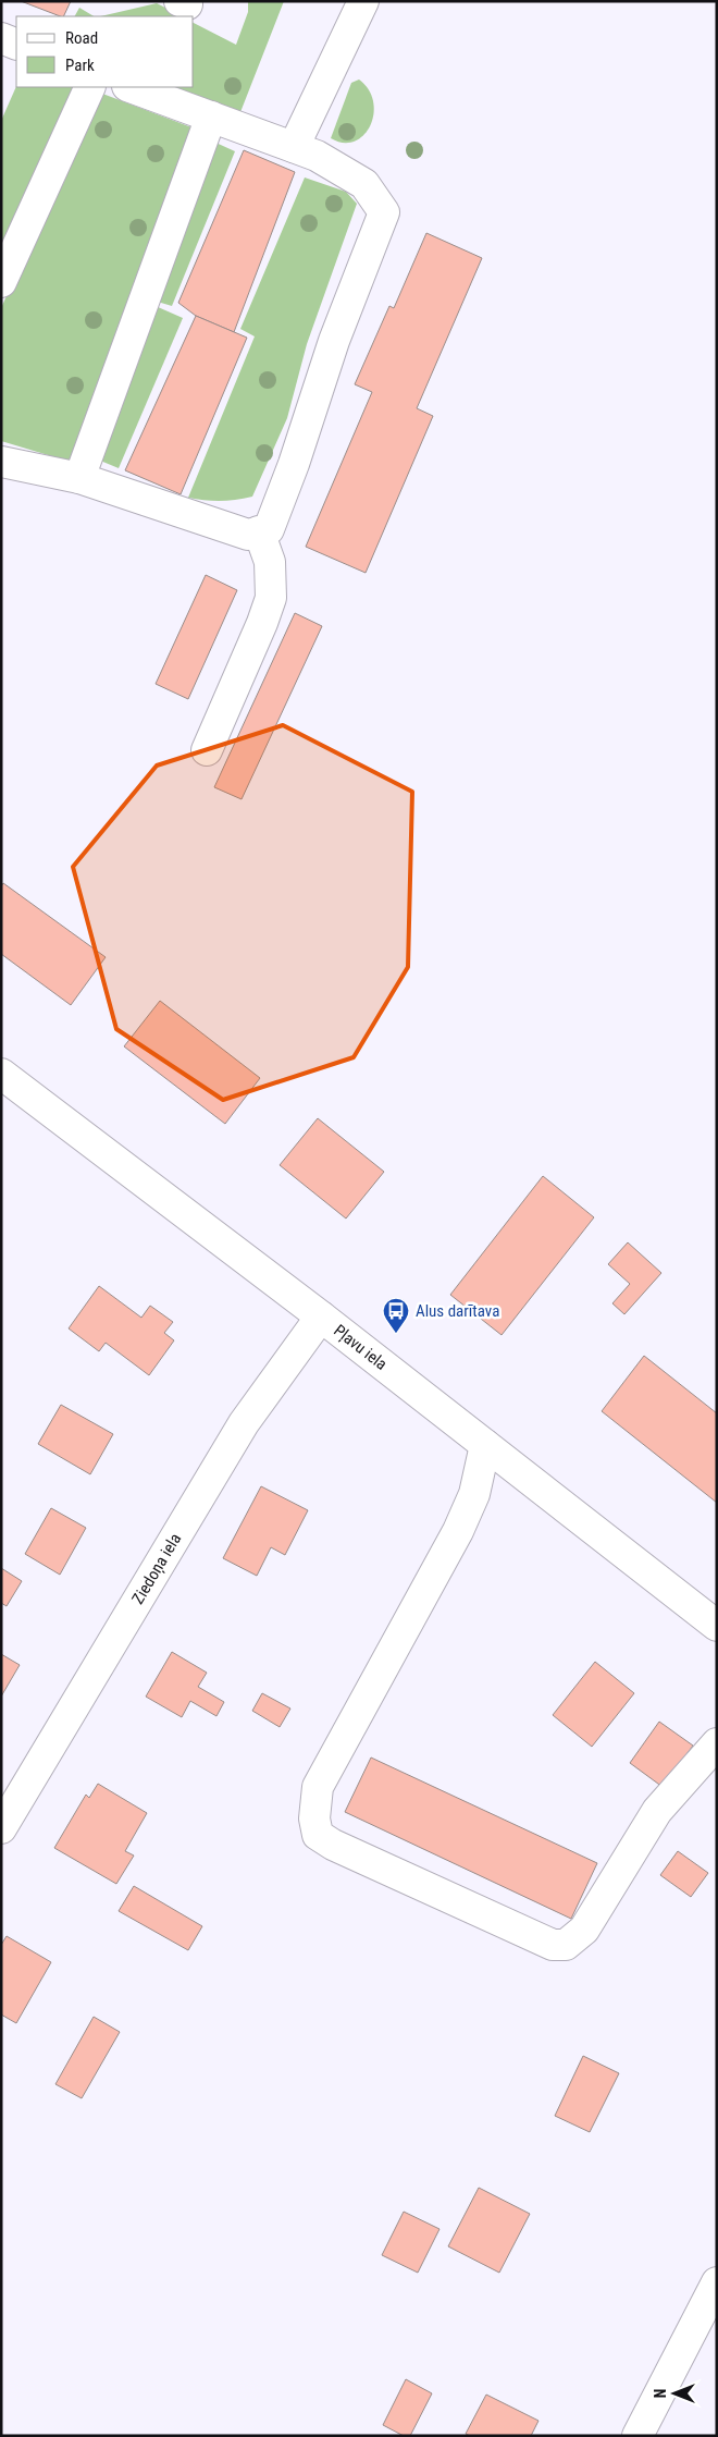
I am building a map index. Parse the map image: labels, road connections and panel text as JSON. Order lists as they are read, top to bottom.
{
  "streets": {
    "street": ["Pļavu iela", "Ziedoņa iela"]
  },
  "crossings": [
    ["Pļavu iela", "Ziedoņa iela"]
  ],
  "places": {
    "bus stop": ["Alus darītava"]
  },
  "legend": ["Road", "Park"],
  "north": "left"
}
